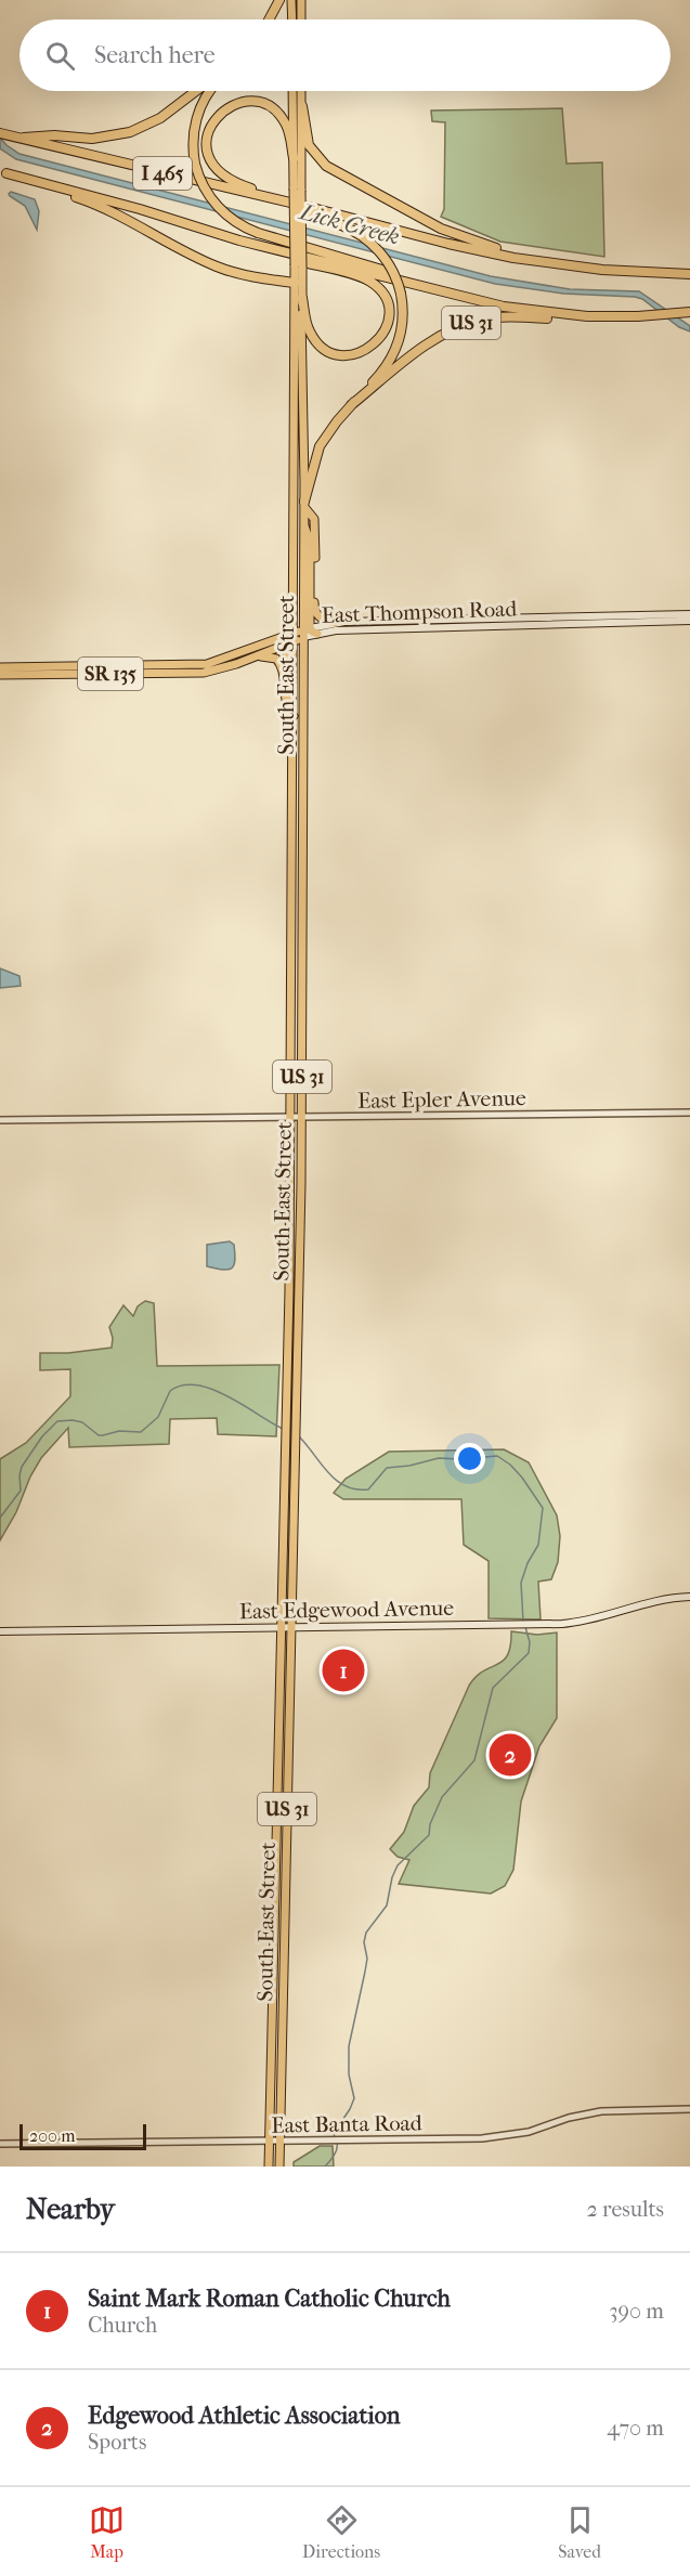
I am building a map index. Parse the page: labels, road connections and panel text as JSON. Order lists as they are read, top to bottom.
{
  "streets": {
    "highway": ["I 465", "US 31"],
    "main road": [
      "East Thompson Road",
      "SR 135",
      "South East Street",
      "East Edgewood Avenue"
    ],
    "street": ["East Epler Avenue", "East Banta Road"]
  },
  "crossings": [
    ["I 465", "US 31"],
    ["US 31", "South East Street"],
    ["East Thompson Road", "South East Street"],
    ["South East Street", "East Epler Avenue"],
    ["South East Street", "East Edgewood Avenue"],
    ["South East Street", "East Banta Road"]
  ],
  "water": ["Lick Creek"],
  "scale_bar": "200 m",
  "page": {
    "search": "Search here",
    "pins": ["1", "2"],
    "scale": "200 m",
    "heading": ["Nearby", "2 results"],
    "list": [
      {
        "mark": "1",
        "name": "Saint Mark Roman Catholic Church",
        "note": "Church",
        "value": "390 m"
      },
      {
        "mark": "2",
        "name": "Edgewood Athletic Association",
        "note": "Sports",
        "value": "470 m"
      }
    ],
    "nav": ["Map", "Directions", "Saved"]
  }
}
